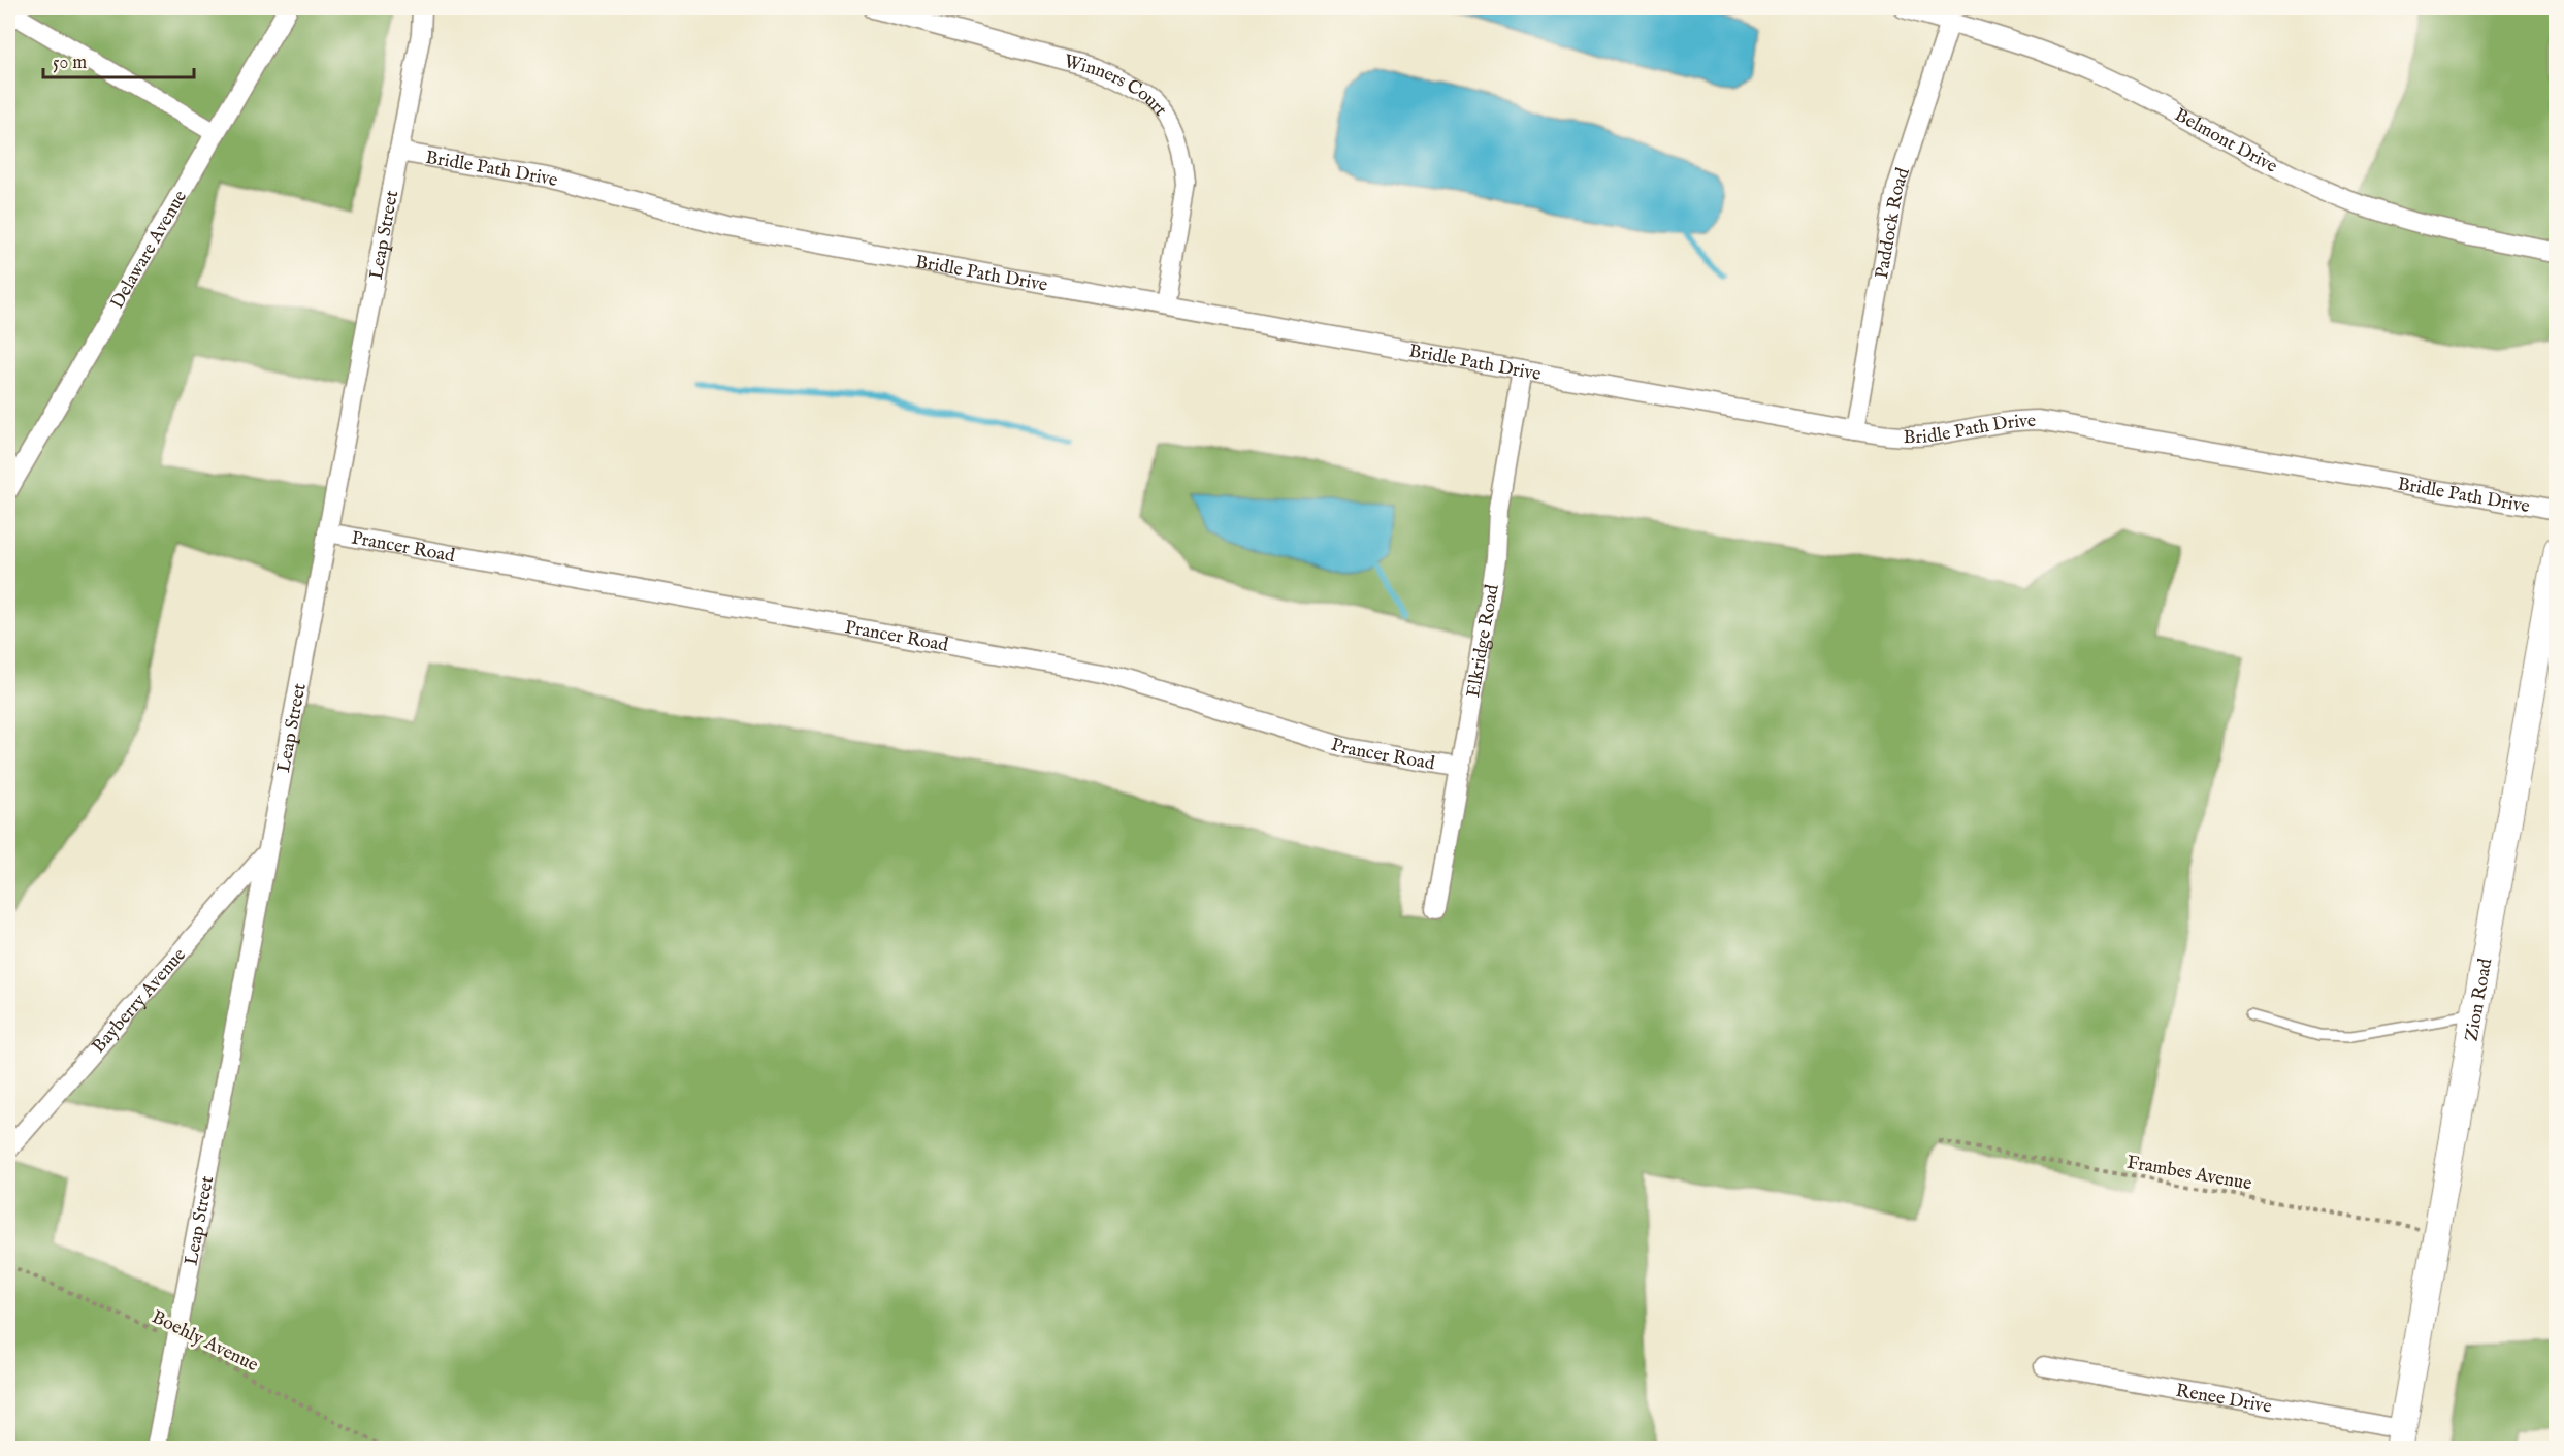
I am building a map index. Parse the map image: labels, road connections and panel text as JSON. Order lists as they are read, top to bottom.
{
  "streets": {
    "street": [
      "Winners Court",
      "Belmont Drive",
      "Bridle Path Drive",
      "Paddock Road",
      "Leap Street",
      "Delaware Avenue",
      "Prancer Road",
      "Elkridge Road",
      "Zion Road",
      "Bayberry Avenue",
      "Renee Drive"
    ],
    "path": ["Frambes Avenue", "Boehly Avenue"]
  },
  "crossings": [
    ["Winners Court", "Bridle Path Drive"],
    ["Belmont Drive", "Paddock Road"],
    ["Bridle Path Drive", "Paddock Road"],
    ["Bridle Path Drive", "Leap Street"],
    ["Bridle Path Drive", "Elkridge Road"],
    ["Leap Street", "Prancer Road"],
    ["Leap Street", "Bayberry Avenue"],
    ["Leap Street", "Boehly Avenue"],
    ["Prancer Road", "Elkridge Road"],
    ["Zion Road", "Frambes Avenue"],
    ["Zion Road", "Renee Drive"]
  ],
  "scale_bar": "50 m"
}
